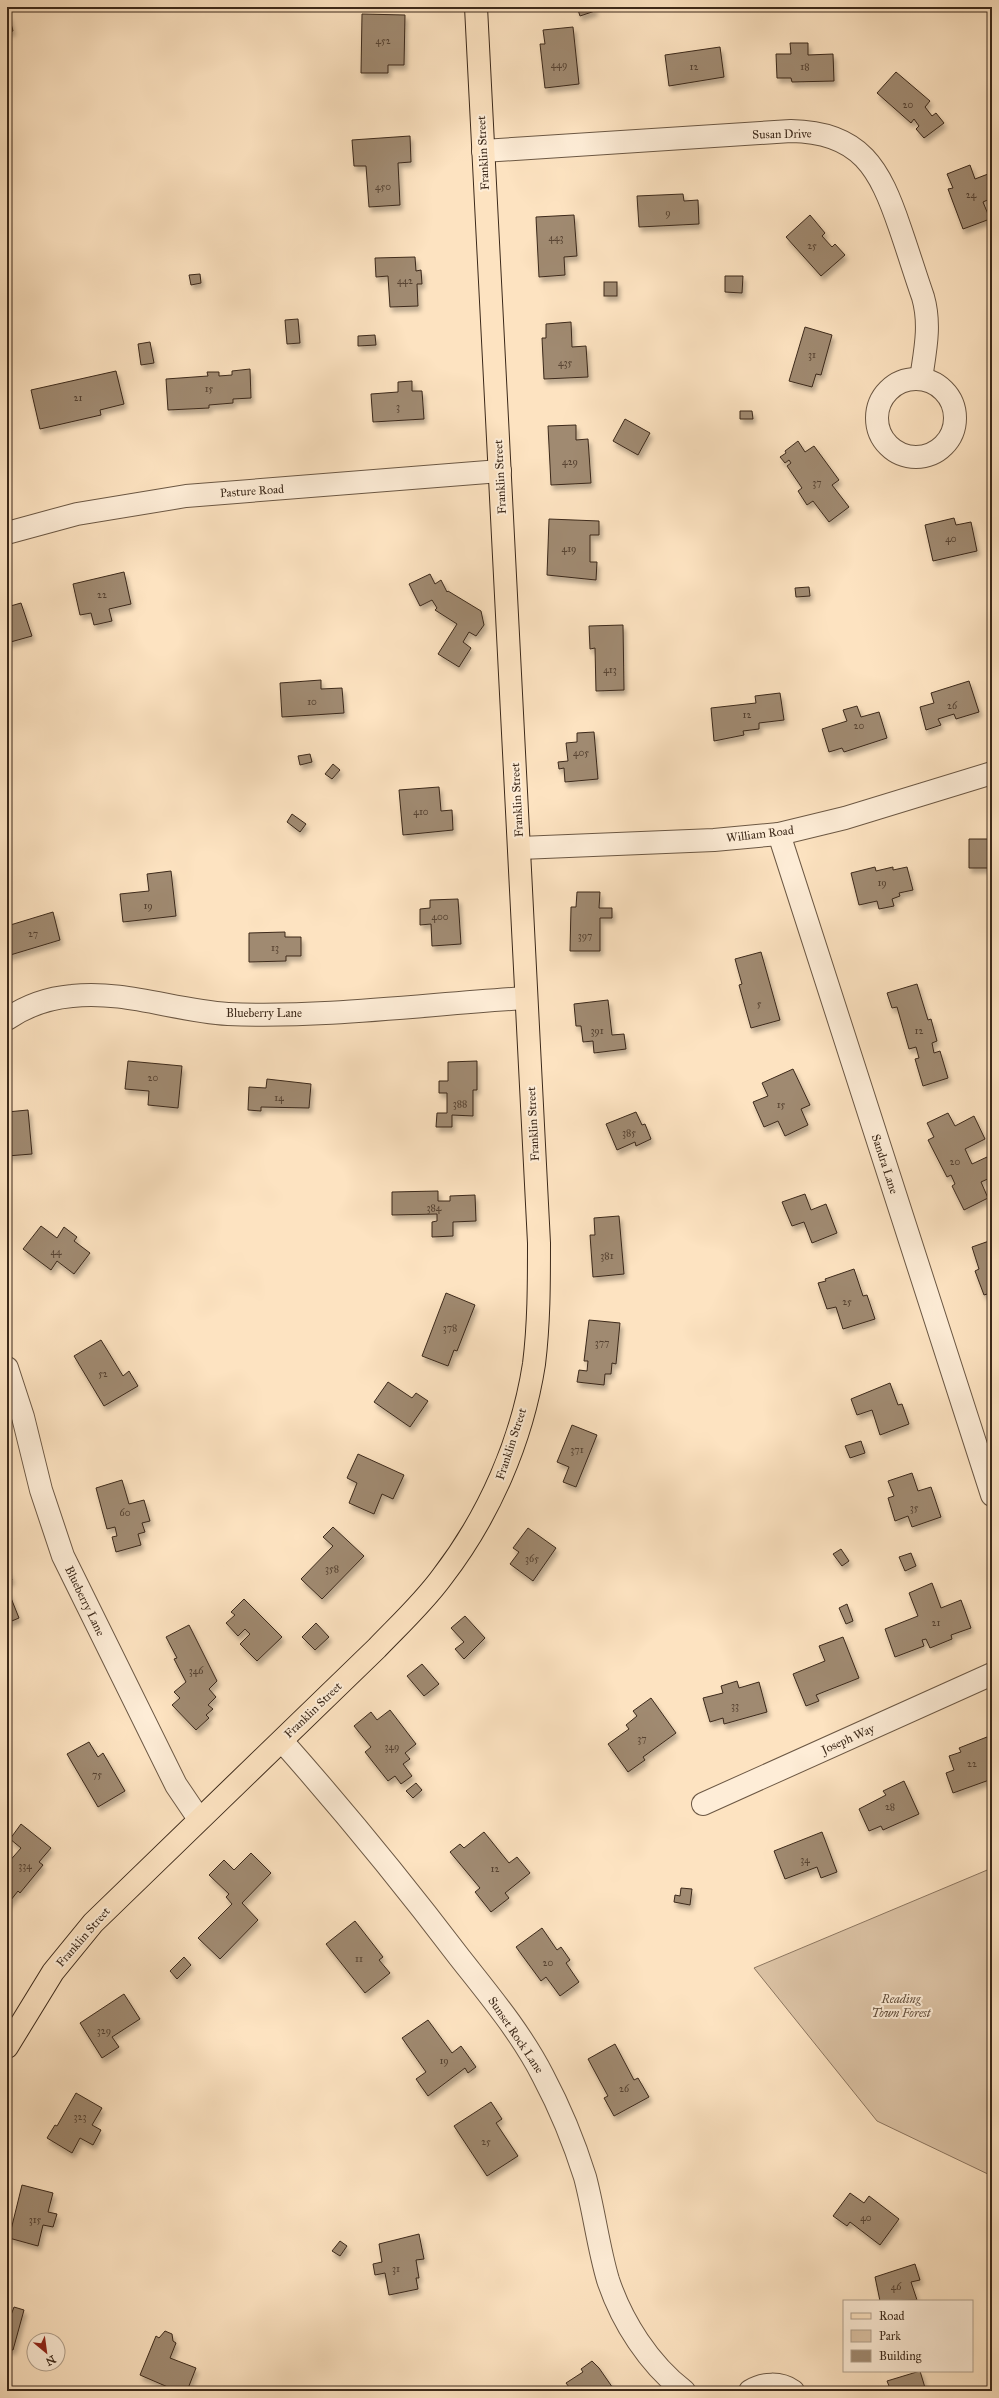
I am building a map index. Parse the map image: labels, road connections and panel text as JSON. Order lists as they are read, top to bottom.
{
  "streets": {
    "main road": ["Franklin Street"],
    "street": [
      "Susan Drive",
      "Pasture Road",
      "William Road",
      "Blueberry Lane",
      "Sandra Lane",
      "Joseph Way",
      "Sunset Rock Lane"
    ]
  },
  "crossings": [
    ["Susan Drive", "Franklin Street"],
    ["Franklin Street", "Pasture Road"],
    ["Franklin Street", "William Road"],
    ["Franklin Street", "Blueberry Lane"],
    ["Franklin Street", "Sunset Rock Lane"],
    ["William Road", "Sandra Lane"]
  ],
  "parks": ["Reading Town Forest"],
  "house_numbers": [
    "452",
    "449",
    "12",
    "18",
    "20",
    "450",
    "24",
    "9",
    "443",
    "25",
    "442",
    "31",
    "435",
    "15",
    "21",
    "3",
    "429",
    "37",
    "40",
    "419",
    "22",
    "413",
    "10",
    "26",
    "12",
    "20",
    "405",
    "410",
    "19",
    "19",
    "400",
    "27",
    "397",
    "13",
    "5",
    "391",
    "12",
    "20",
    "14",
    "388",
    "15",
    "385",
    "20",
    "384",
    "44",
    "381",
    "25",
    "378",
    "377",
    "52",
    "371",
    "35",
    "60",
    "365",
    "358",
    "21",
    "346",
    "33",
    "37",
    "349",
    "22",
    "75",
    "28",
    "34",
    "334",
    "12",
    "11",
    "20",
    "329",
    "19",
    "26",
    "323",
    "25",
    "40",
    "315",
    "31",
    "46"
  ],
  "legend": ["Road", "Park", "Building"],
  "north": "bottom right"
}
